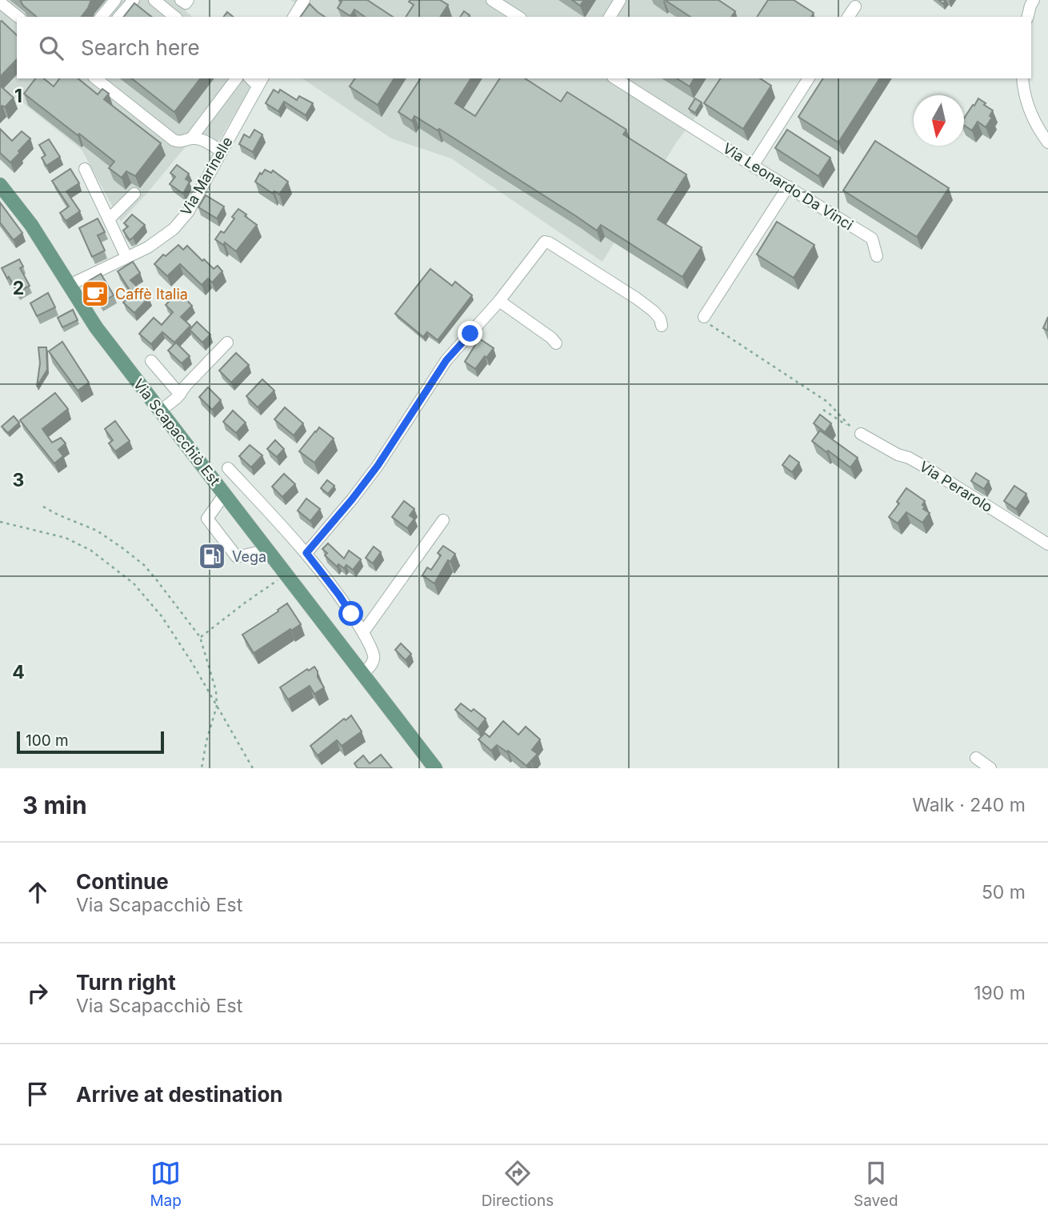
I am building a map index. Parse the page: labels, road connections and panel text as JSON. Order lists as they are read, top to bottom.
{
  "streets": {
    "main road": ["Via Scapacchiò Est"],
    "street": ["Via Marinelle", "Via Leonardo Da Vinci", "Via Perarolo"]
  },
  "crossings": [
    ["Via Marinelle", "Via Scapacchiò Est"]
  ],
  "places": {
    "cafe": ["Caffè Italia"],
    "fuel station": ["Vega"]
  },
  "scale_bar": "100 m",
  "north": "bottom",
  "page": {
    "search": "Search here",
    "scale": "100 m",
    "heading": ["3 min", "Walk · 240 m"],
    "list": [
      ["Continue", "Via Scapacchiò Est", "50 m"],
      ["Turn right", "Via Scapacchiò Est", "190 m"],
      "Arrive at destination"
    ],
    "nav": ["Map", "Directions", "Saved"]
  },
  "grid": {
    "rows": [
      "1",
      "2",
      "3",
      "4"
    ]
  }
}
